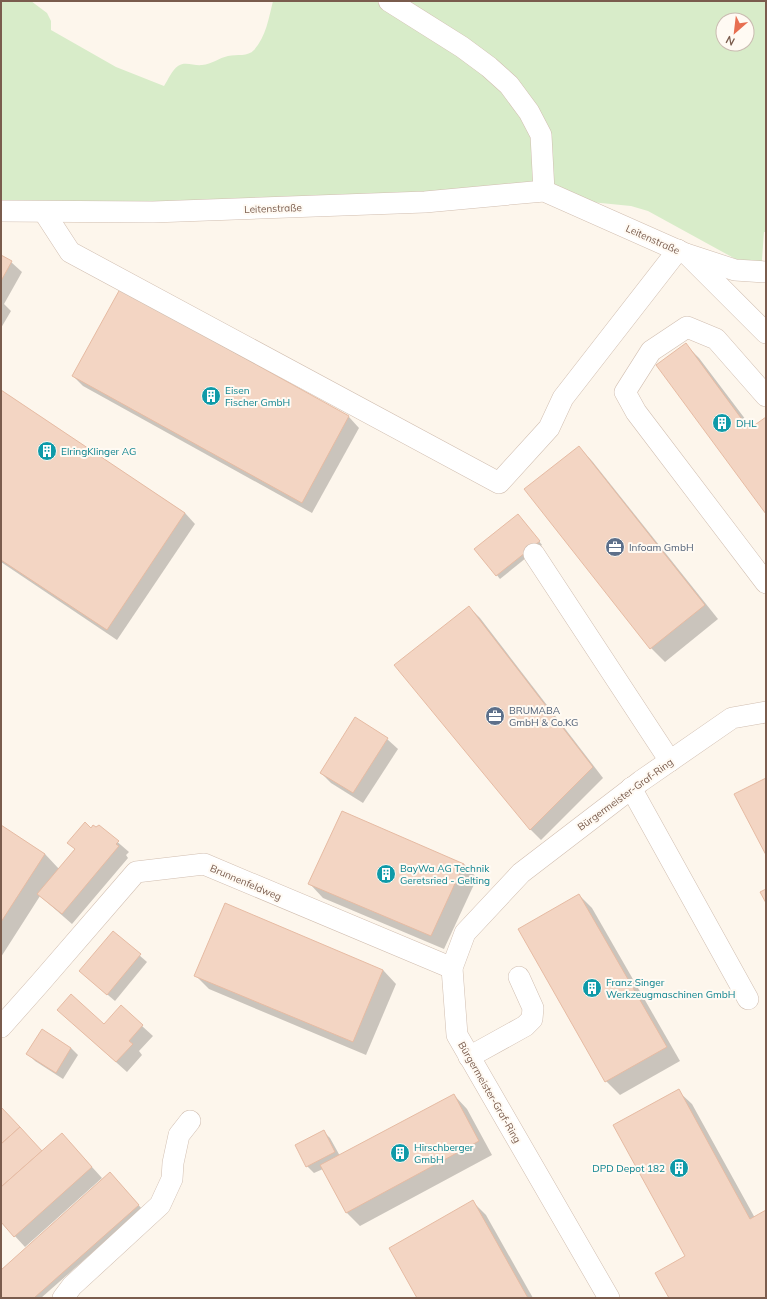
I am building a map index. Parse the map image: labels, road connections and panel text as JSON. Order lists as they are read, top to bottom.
{
  "streets": {
    "street": ["Leitenstraße", "Bürgermeister-Graf-Ring", "Brunnenfeldweg"]
  },
  "crossings": [
    ["Bürgermeister-Graf-Ring", "Brunnenfeldweg"]
  ],
  "places": {
    "building": [
      "Eisen Fischer GmbH",
      "DHL",
      "ElringKlinger AG",
      "BayWa AG Technik Geretsried - Gelting",
      "Franz Singer Werkzeugmaschinen GmbH",
      "Hirschberger GmbH",
      "DPD Depot 182"
    ],
    "office": ["Infoam GmbH", "BRUMABA GmbH & Co.KG"]
  },
  "north": "bottom left"
}
